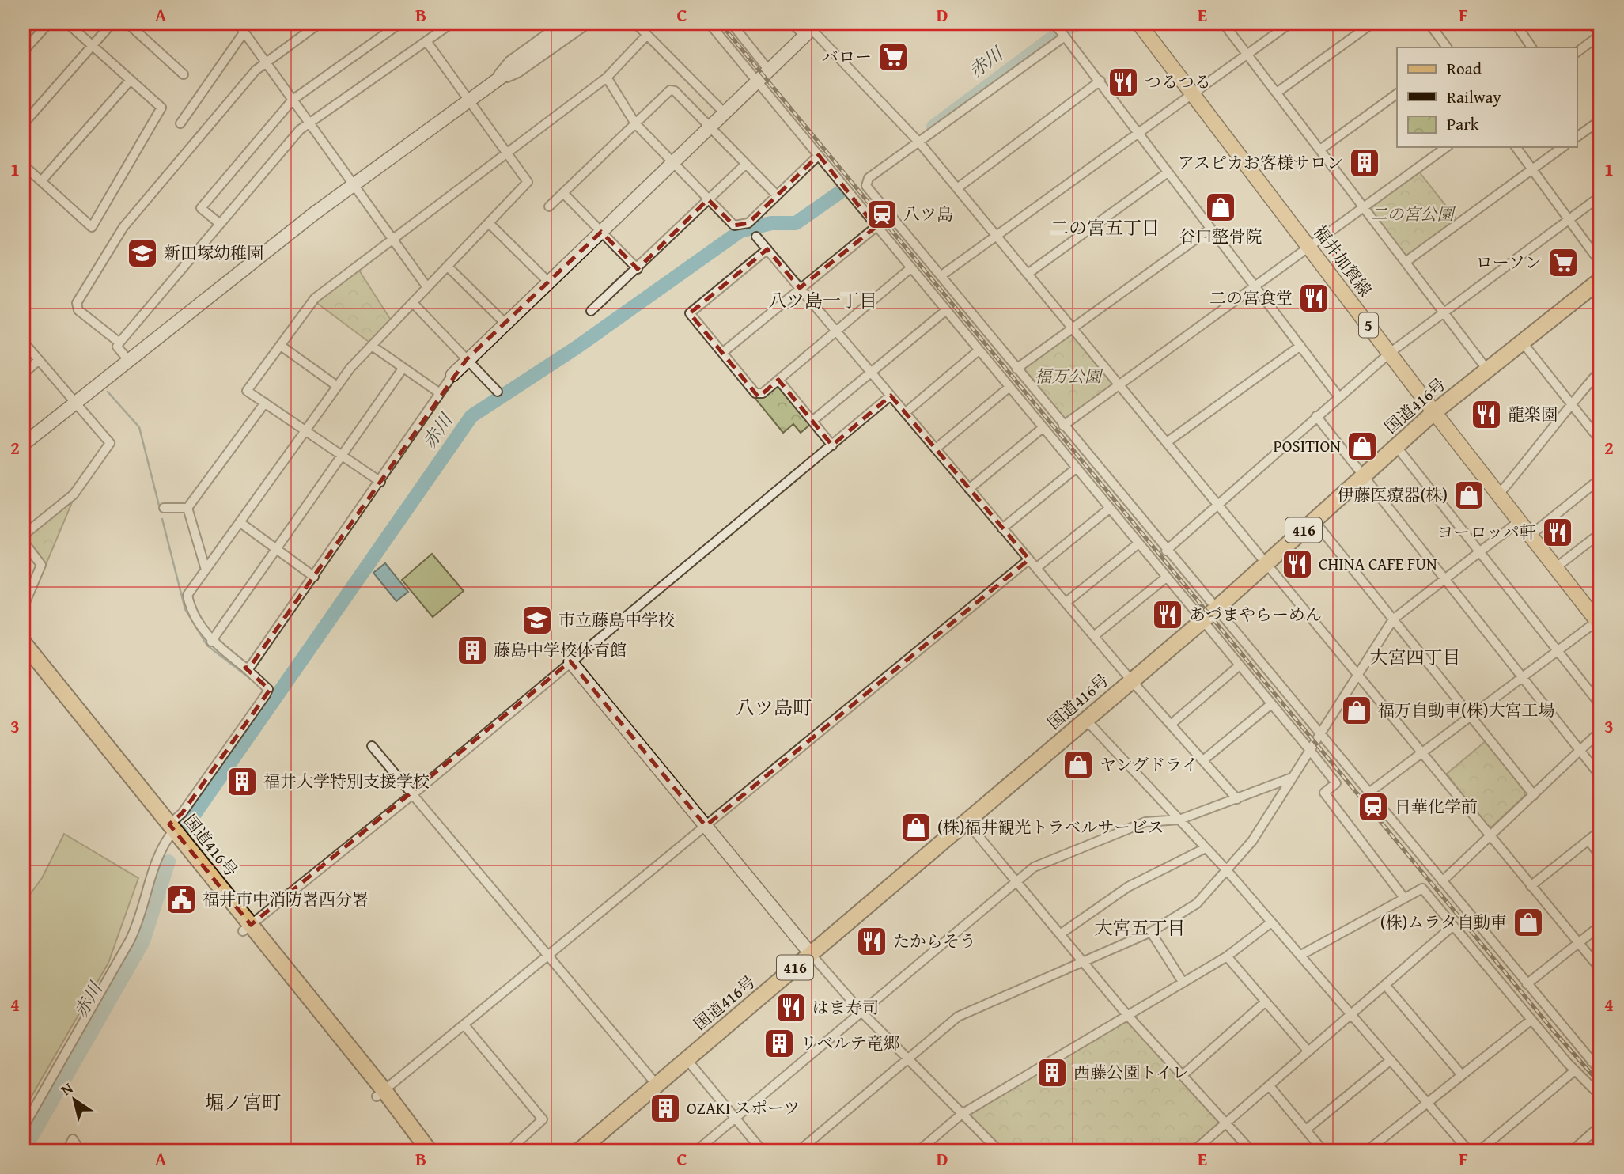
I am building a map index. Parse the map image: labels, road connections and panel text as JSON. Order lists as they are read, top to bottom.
{
  "streets": {
    "highway": ["国道416号", "416"],
    "main road": ["福井加賀線", "5"]
  },
  "crossings": [
    ["福井加賀線", "国道416号"]
  ],
  "districts": [
    "二の宮五丁目",
    "八ツ島一丁目",
    "大宮四丁目",
    "八ツ島町",
    "大宮五丁目",
    "堀ノ宮町"
  ],
  "water": ["赤川"],
  "parks": ["二の宮公園", "福万公園"],
  "places": {
    "supermarket": ["バロー", "ローソン"],
    "restaurant": [
      "つるつる",
      "二の宮食堂",
      "龍楽園",
      "ヨーロッパ軒",
      "CHINA CAFE FUN",
      "あづまやらーめん",
      "たからそう",
      "はま寿司"
    ],
    "building": [
      "アスピカお客様サロン",
      "藤島中学校体育館",
      "福井大学特別支援学校",
      "リベルテ竜郷",
      "西藤公園トイレ",
      "OZAKI スポーツ"
    ],
    "shop": [
      "谷口整骨院",
      "POSITION",
      "伊藤医療器(株)",
      "福万自動車(株)大宮工場",
      "ヤングドライ",
      "(株)福井観光トラベルサービス",
      "(株)ムラタ自動車"
    ],
    "station": ["八ツ島", "日華化学前"],
    "school or university": ["新田塚幼稚園", "市立藤島中学校"],
    "public building": ["福井市中消防署西分署"]
  },
  "legend": ["Road", "Railway", "Park"],
  "north": "top left",
  "grid": {
    "columns": [
      "A",
      "B",
      "C",
      "D",
      "E",
      "F"
    ],
    "rows": [
      "1",
      "2",
      "3",
      "4"
    ]
  }
}
